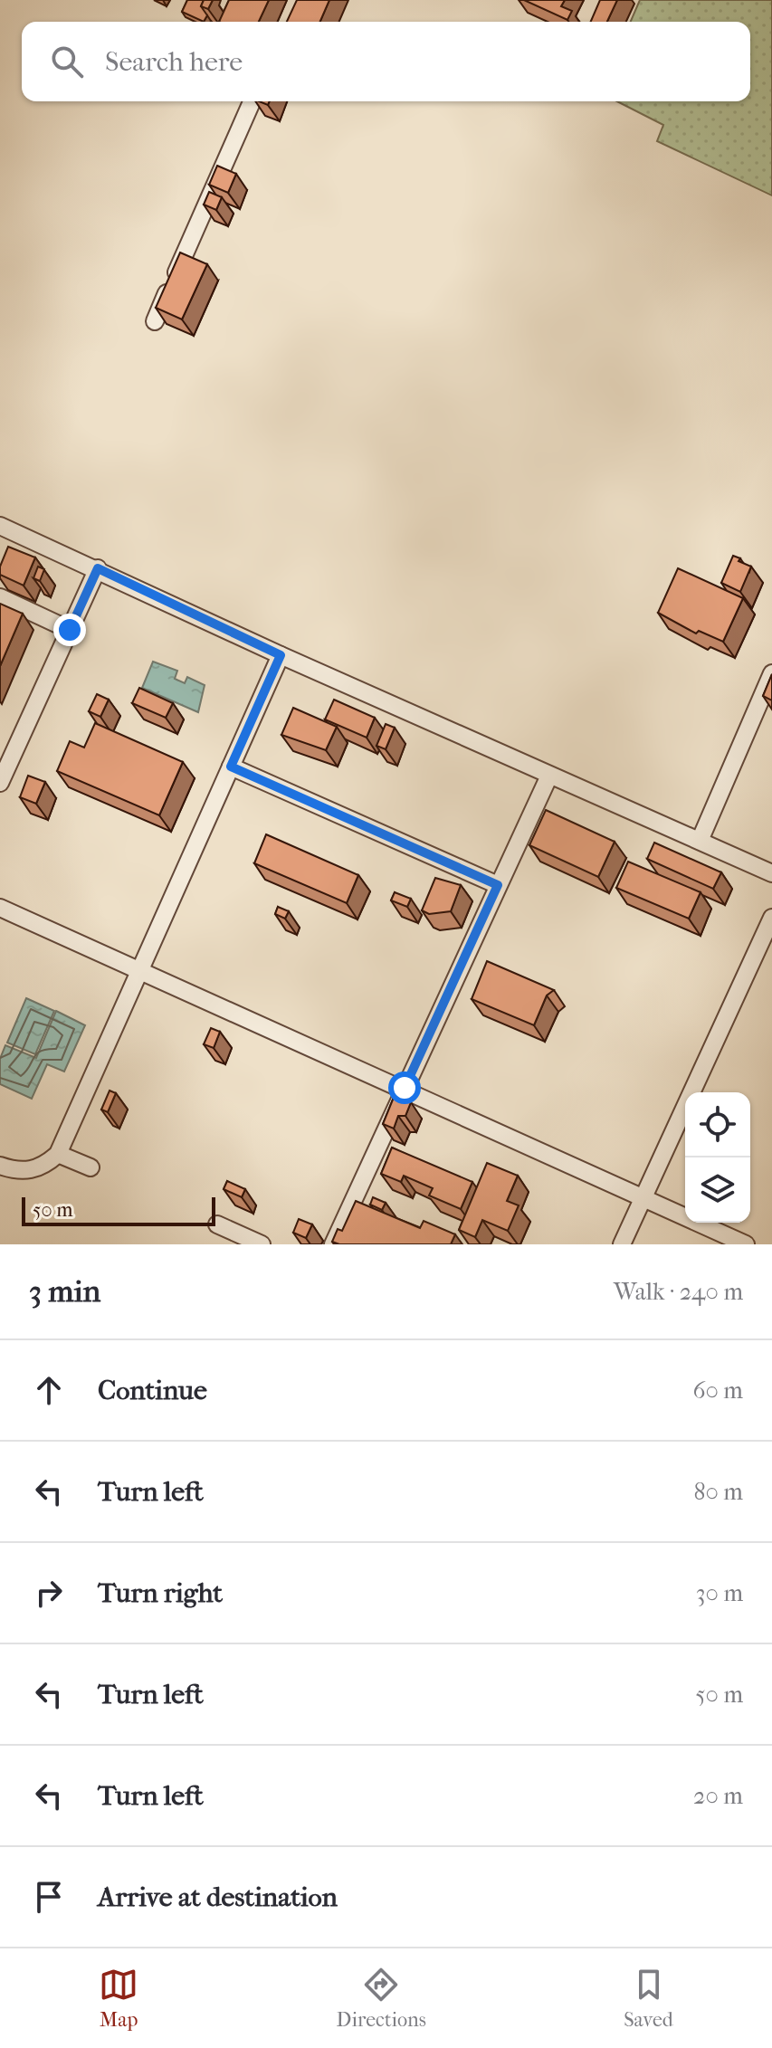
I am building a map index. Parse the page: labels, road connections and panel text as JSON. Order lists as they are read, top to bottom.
{
  "scale_bar": "50 m",
  "page": {
    "search": "Search here",
    "scale": "50 m",
    "heading": ["3 min", "Walk · 240 m"],
    "list": [
      ["Continue", "60 m"],
      ["Turn left", "80 m"],
      ["Turn right", "30 m"],
      ["Turn left", "50 m"],
      ["Turn left", "20 m"],
      "Arrive at destination"
    ],
    "nav": ["Map", "Directions", "Saved"]
  }
}
